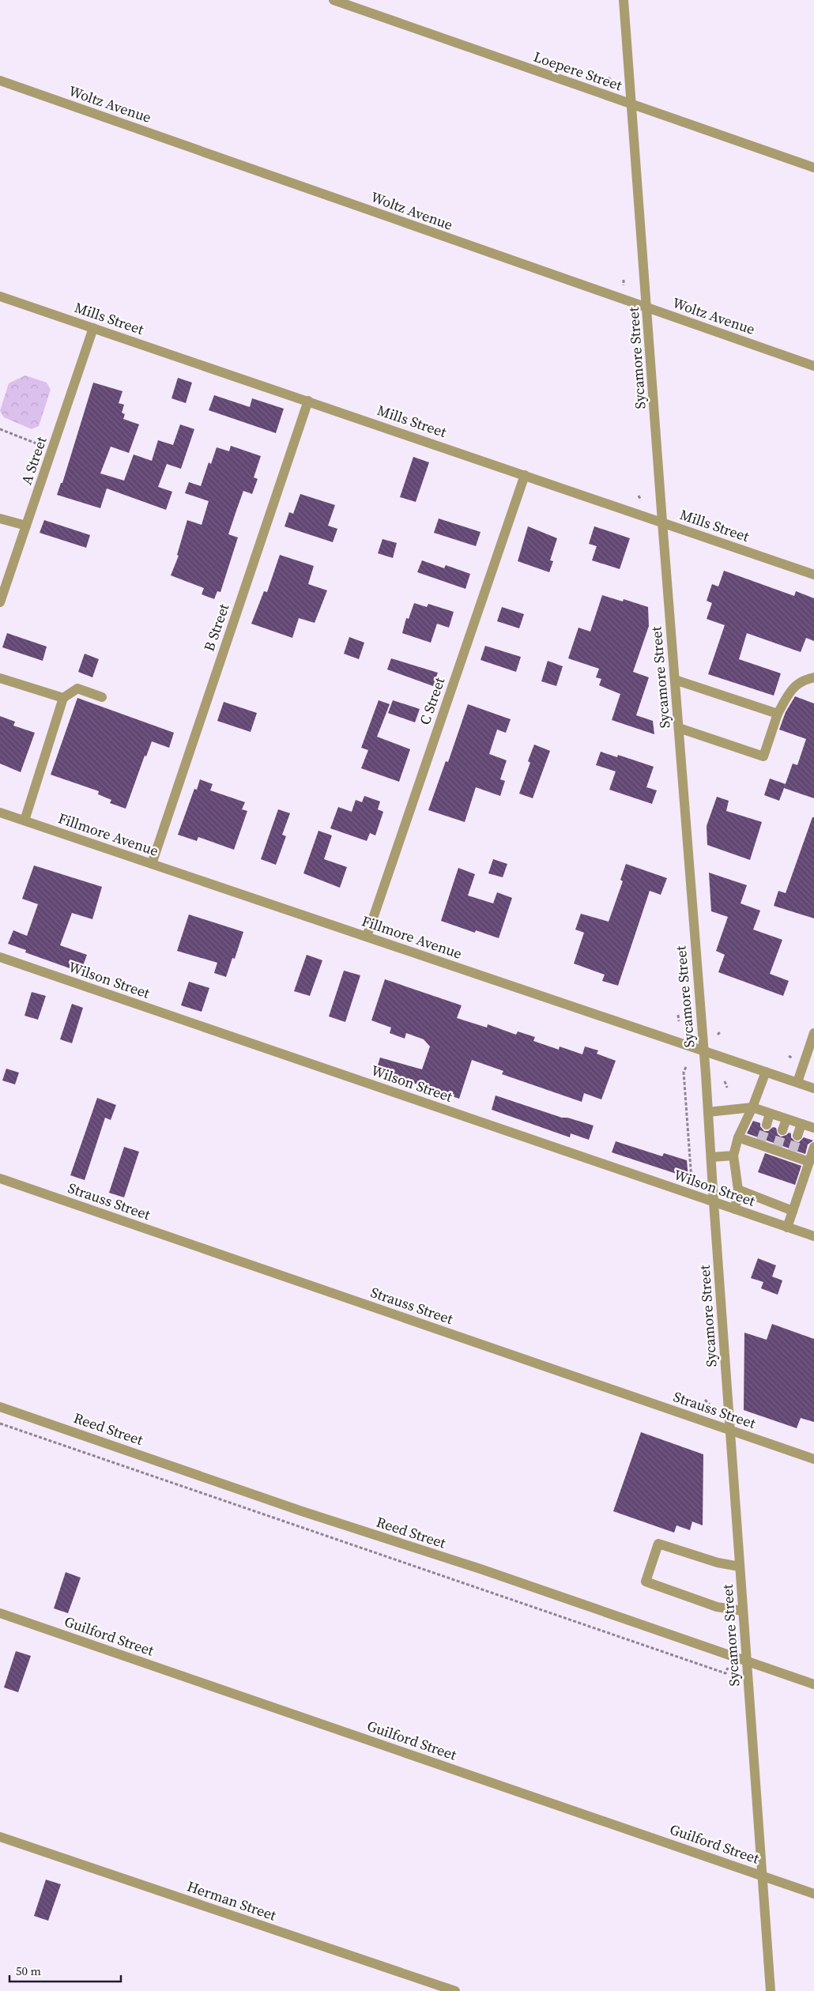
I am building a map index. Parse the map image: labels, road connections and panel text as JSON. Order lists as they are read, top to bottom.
{
  "streets": {
    "street": [
      "Loepere Street",
      "Woltz Avenue",
      "Mills Street",
      "Sycamore Street",
      "A Street",
      "B Street",
      "C Street",
      "Fillmore Avenue",
      "Wilson Street",
      "Strauss Street",
      "Reed Street",
      "Guilford Street",
      "Herman Street"
    ]
  },
  "crossings": [
    ["Loepere Street", "Sycamore Street"],
    ["Woltz Avenue", "Sycamore Street"],
    ["Mills Street", "Sycamore Street"],
    ["Mills Street", "A Street"],
    ["Mills Street", "B Street"],
    ["Mills Street", "C Street"],
    ["Sycamore Street", "Fillmore Avenue"],
    ["Sycamore Street", "Wilson Street"],
    ["Sycamore Street", "Strauss Street"],
    ["Sycamore Street", "Reed Street"],
    ["Sycamore Street", "Guilford Street"],
    ["B Street", "Fillmore Avenue"],
    ["C Street", "Fillmore Avenue"]
  ],
  "scale_bar": "50 m"
}
